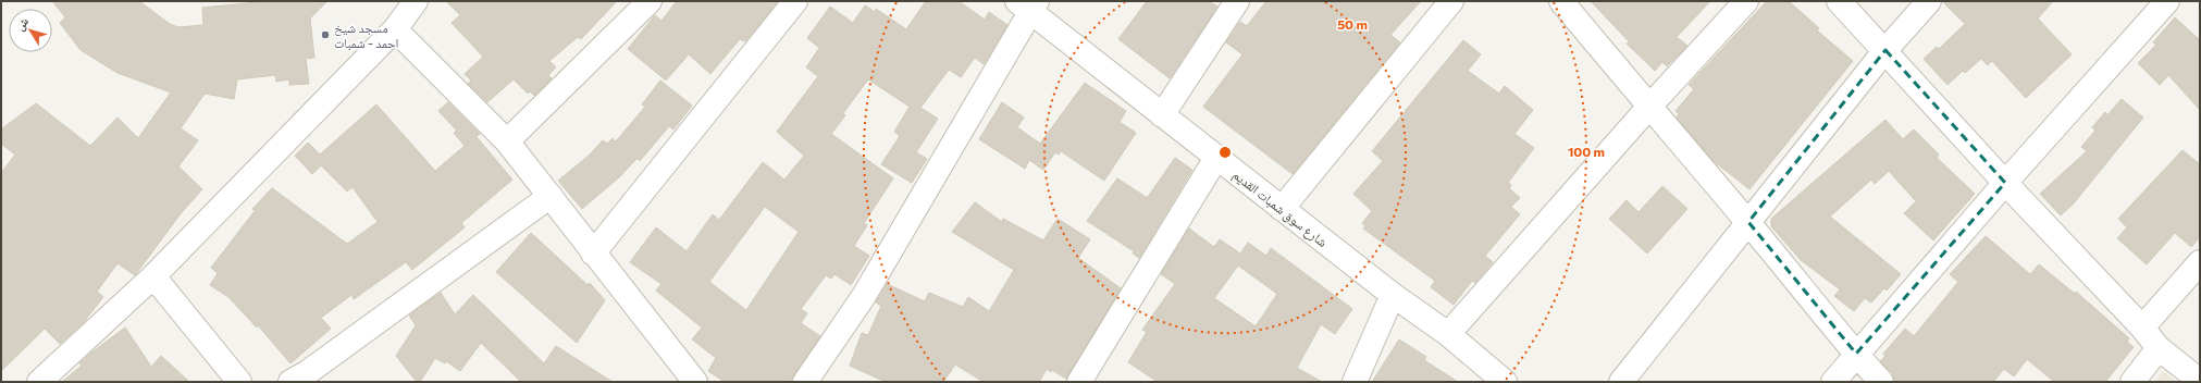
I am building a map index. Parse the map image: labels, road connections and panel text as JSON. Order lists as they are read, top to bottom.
{
  "streets": {
    "street": ["شارع سوق شمبات القديم"]
  },
  "places": ["مسجد شيخ احمد - شمبات"],
  "north": "top left",
  "rings": ["50 m", "100 m"]
}
